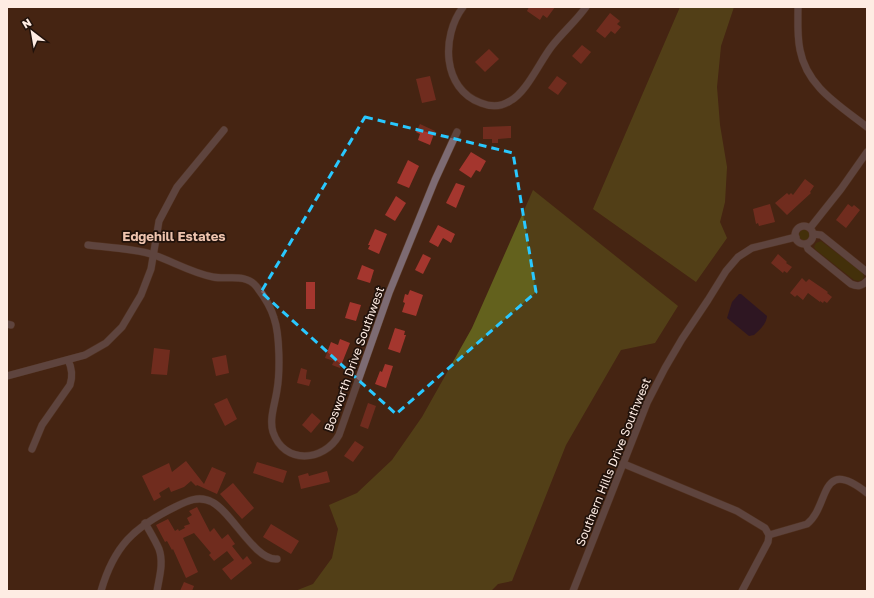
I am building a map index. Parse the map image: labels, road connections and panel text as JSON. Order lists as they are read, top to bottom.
{
  "streets": {
    "street": ["Bosworth Drive Southwest", "Southern Hills Drive Southwest"]
  },
  "districts": ["Edgehill Estates"],
  "north": "top left"
}
